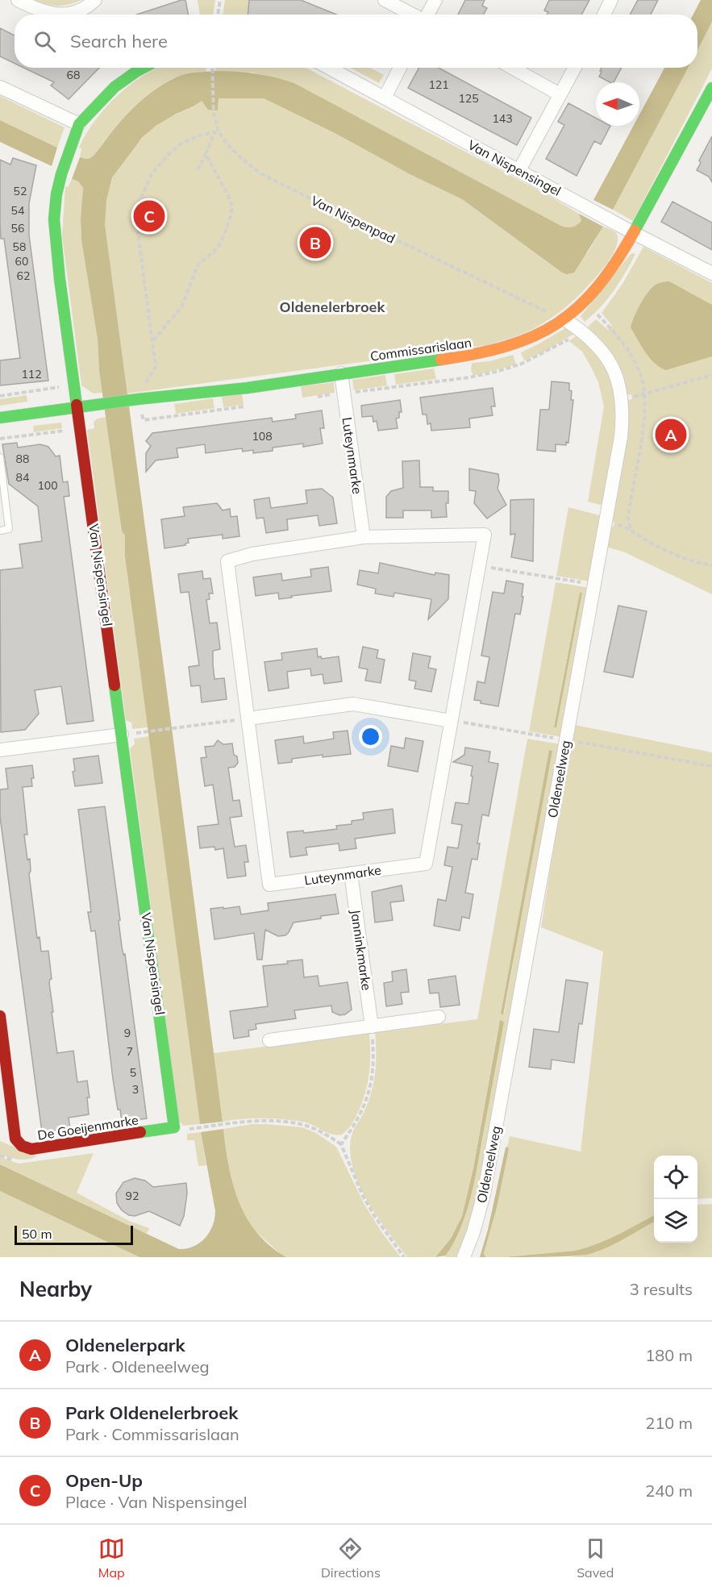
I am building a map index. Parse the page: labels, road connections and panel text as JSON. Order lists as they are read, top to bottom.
{
  "streets": {
    "street": [
      "Van Nispensingel",
      "Commissarislaan",
      "Luteynmarke",
      "Oldeneelweg",
      "Janninkmarke",
      "De Goeijenmarke"
    ],
    "path": ["Van Nispenpad"]
  },
  "crossings": [
    ["Van Nispensingel", "Commissarislaan"],
    ["Van Nispensingel", "De Goeijenmarke"],
    ["Van Nispenpad", "Commissarislaan"],
    ["Van Nispenpad", "Oldeneelweg"],
    ["Commissarislaan", "Luteynmarke"],
    ["Commissarislaan", "Oldeneelweg"],
    ["Luteynmarke", "Janninkmarke"]
  ],
  "districts": ["Oldenelerbroek"],
  "house_numbers": [
    "68",
    "121",
    "125",
    "143",
    "52",
    "54",
    "56",
    "58",
    "60",
    "62",
    "112",
    "108",
    "88",
    "84",
    "100",
    "9",
    "7",
    "5",
    "3",
    "92"
  ],
  "scale_bar": "50 m",
  "north": "left",
  "page": {
    "search": "Search here",
    "pins": ["C", "B", "A"],
    "scale": "50 m",
    "heading": ["Nearby", "3 results"],
    "list": [
      {
        "mark": "A",
        "name": "Oldenelerpark",
        "note": "Park · Oldeneelweg",
        "value": "180 m"
      },
      {
        "mark": "B",
        "name": "Park Oldenelerbroek",
        "note": "Park · Commissarislaan",
        "value": "210 m"
      },
      {
        "mark": "C",
        "name": "Open-Up",
        "note": "Place · Van Nispensingel",
        "value": "240 m"
      }
    ],
    "nav": ["Map", "Directions", "Saved"]
  }
}
